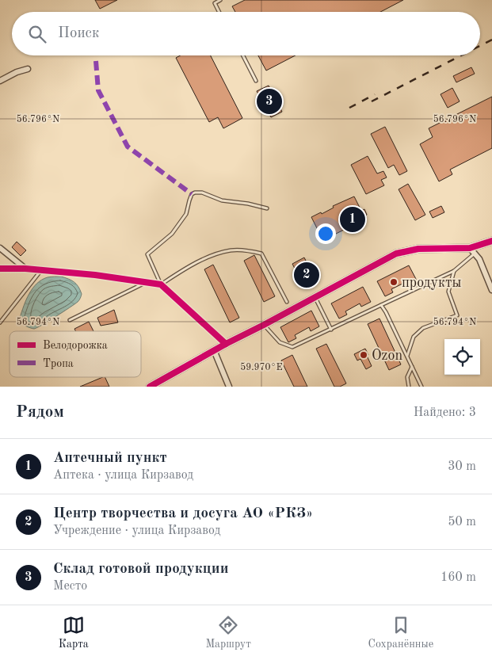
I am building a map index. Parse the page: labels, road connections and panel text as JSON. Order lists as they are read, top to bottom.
{
  "places": ["продукты", "Ozon"],
  "legend": ["Велодорожка", "Тропа"],
  "page": {
    "search": "Поиск",
    "pins": ["3", "1", "2"],
    "heading": ["Рядом", "Найдено: 3"],
    "list": [
      {
        "mark": "1",
        "name": "Аптечный пункт",
        "note": "Аптека · улица Кирзавод",
        "value": "30 m"
      },
      {
        "mark": "2",
        "name": "Центр творчества и досуга АО «РКЗ»",
        "note": "Учреждение · улица Кирзавод",
        "value": "50 m"
      },
      {
        "mark": "3",
        "name": "Склад готовой продукции",
        "note": "Место",
        "value": "160 m"
      }
    ],
    "nav": ["Карта", "Маршрут", "Сохранённые"]
  },
  "coordinates": ["56.796°N", "56.794°N", "59.970°E"]
}
